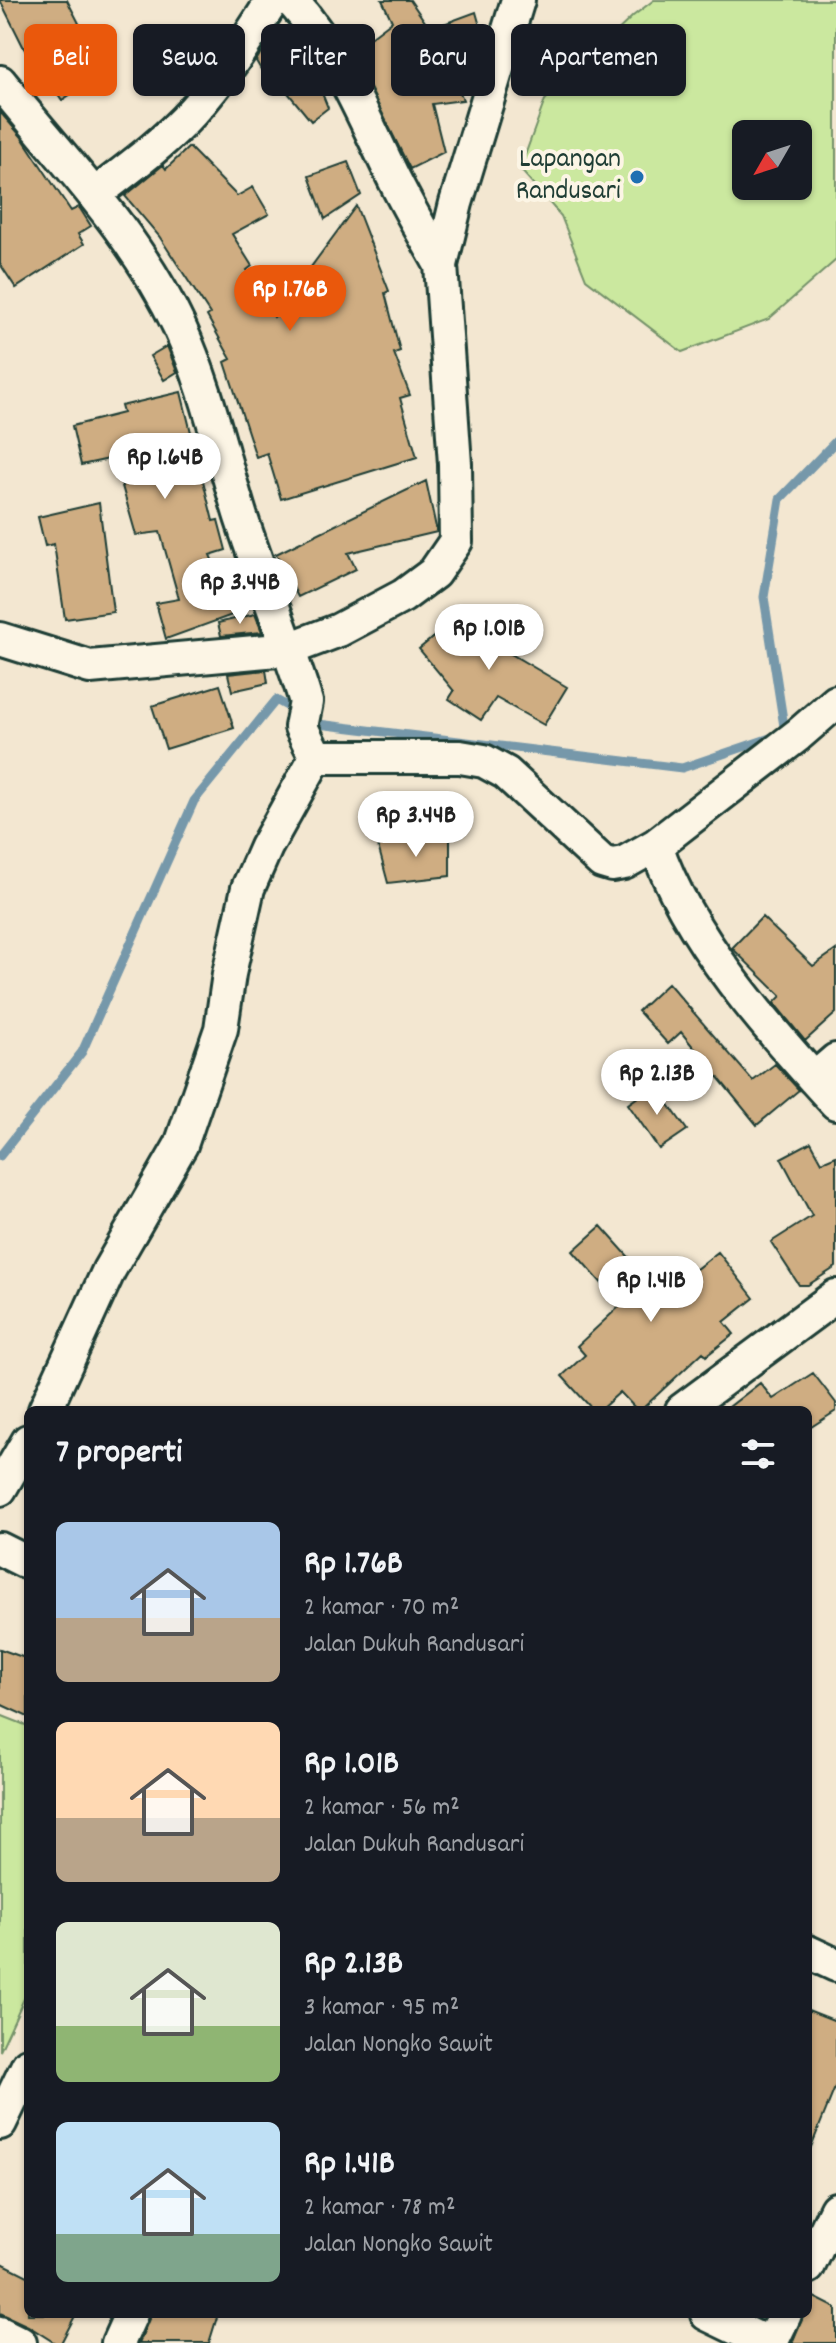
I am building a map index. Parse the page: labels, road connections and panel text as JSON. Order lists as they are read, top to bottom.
{
  "places": ["Lapangan Randusari"],
  "north": "bottom left",
  "page": {
    "chip": [
      "Beli",
      "Sewa",
      "Filter",
      "Baru",
      "Apartemen"
    ],
    "price": [
      "Rp 1.76B",
      "Rp 1.64B",
      "Rp 3.44B",
      "Rp 1.01B",
      "Rp 3.44B",
      "Rp 2.13B",
      "Rp 1.41B"
    ],
    "heading": "7 properti",
    "list": [
      {
        "name": "Rp 1.76B",
        "note": "2 kamar · 70 m² · Jalan Dukuh Randusari"
      },
      {
        "name": "Rp 1.01B",
        "note": "2 kamar · 56 m² · Jalan Dukuh Randusari"
      },
      {
        "name": "Rp 2.13B",
        "note": "3 kamar · 95 m² · Jalan Nongko Sawit"
      },
      {
        "name": "Rp 1.41B",
        "note": "2 kamar · 78 m² · Jalan Nongko Sawit"
      }
    ]
  }
}
